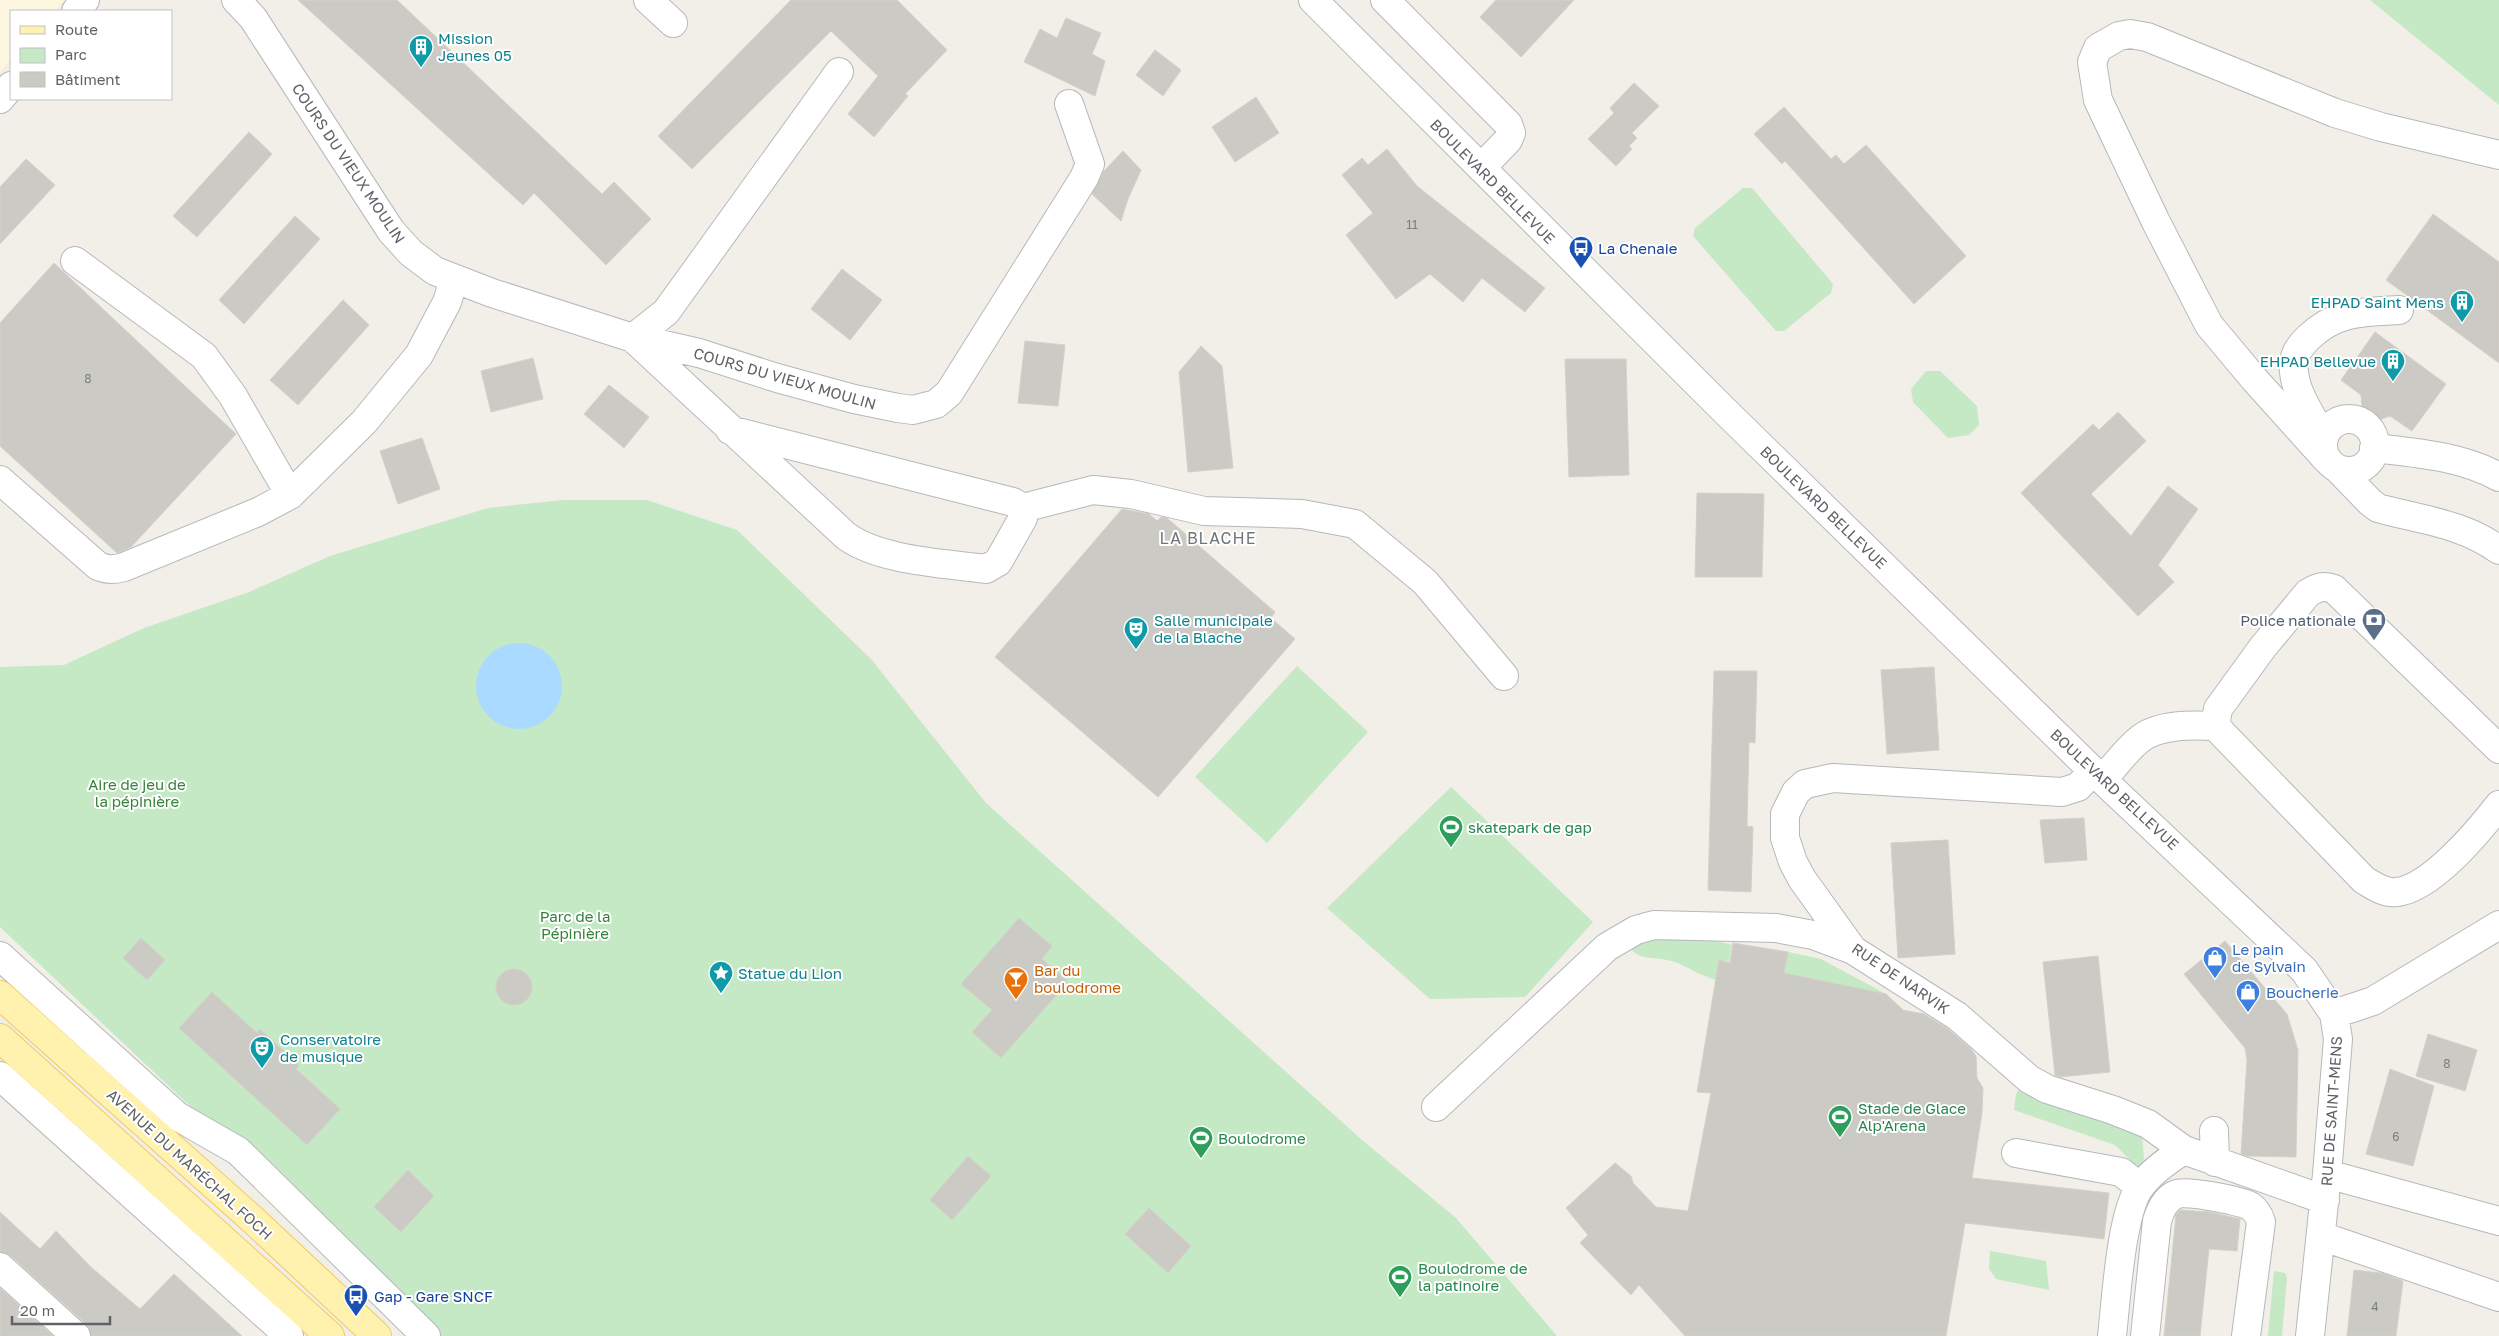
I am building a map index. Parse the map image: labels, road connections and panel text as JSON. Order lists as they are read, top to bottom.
{
  "streets": {
    "main road": ["AVENUE DU MARÉCHAL FOCH"],
    "street": [
      "COURS DU VIEUX MOULIN",
      "BOULEVARD BELLEVUE",
      "RUE DE NARVIK",
      "RUE DE SAINT-MENS"
    ]
  },
  "crossings": [
    ["BOULEVARD BELLEVUE", "RUE DE NARVIK"],
    ["BOULEVARD BELLEVUE", "RUE DE SAINT-MENS"],
    ["RUE DE NARVIK", "RUE DE SAINT-MENS"]
  ],
  "districts": ["LA BLACHE"],
  "parks": ["Aire de jeu de la pépinière", "Parc de la Pépinière"],
  "places": {
    "building": ["Mission Jeunes 05", "EHPAD Saint Mens", "EHPAD Bellevue"],
    "bus stop": ["La Chenaie", "Gap - Gare SNCF"],
    "bank": ["Police nationale"],
    "theatre": ["Salle municipale de la Blache", "Conservatoire de musique"],
    "sports": [
      "skatepark de gap",
      "Stade de Glace Alp'Arena",
      "Boulodrome",
      "Boulodrome de la patinoire"
    ],
    "shop": ["Le pain de Sylvain", "Boucherie"],
    "place": ["Statue du Lion"],
    "bar": ["Bar du boulodrome"]
  },
  "house_numbers": [
    "11",
    "8",
    "8",
    "6",
    "4"
  ],
  "legend": ["Route", "Parc", "Bâtiment"],
  "scale_bar": "20 m"
}
